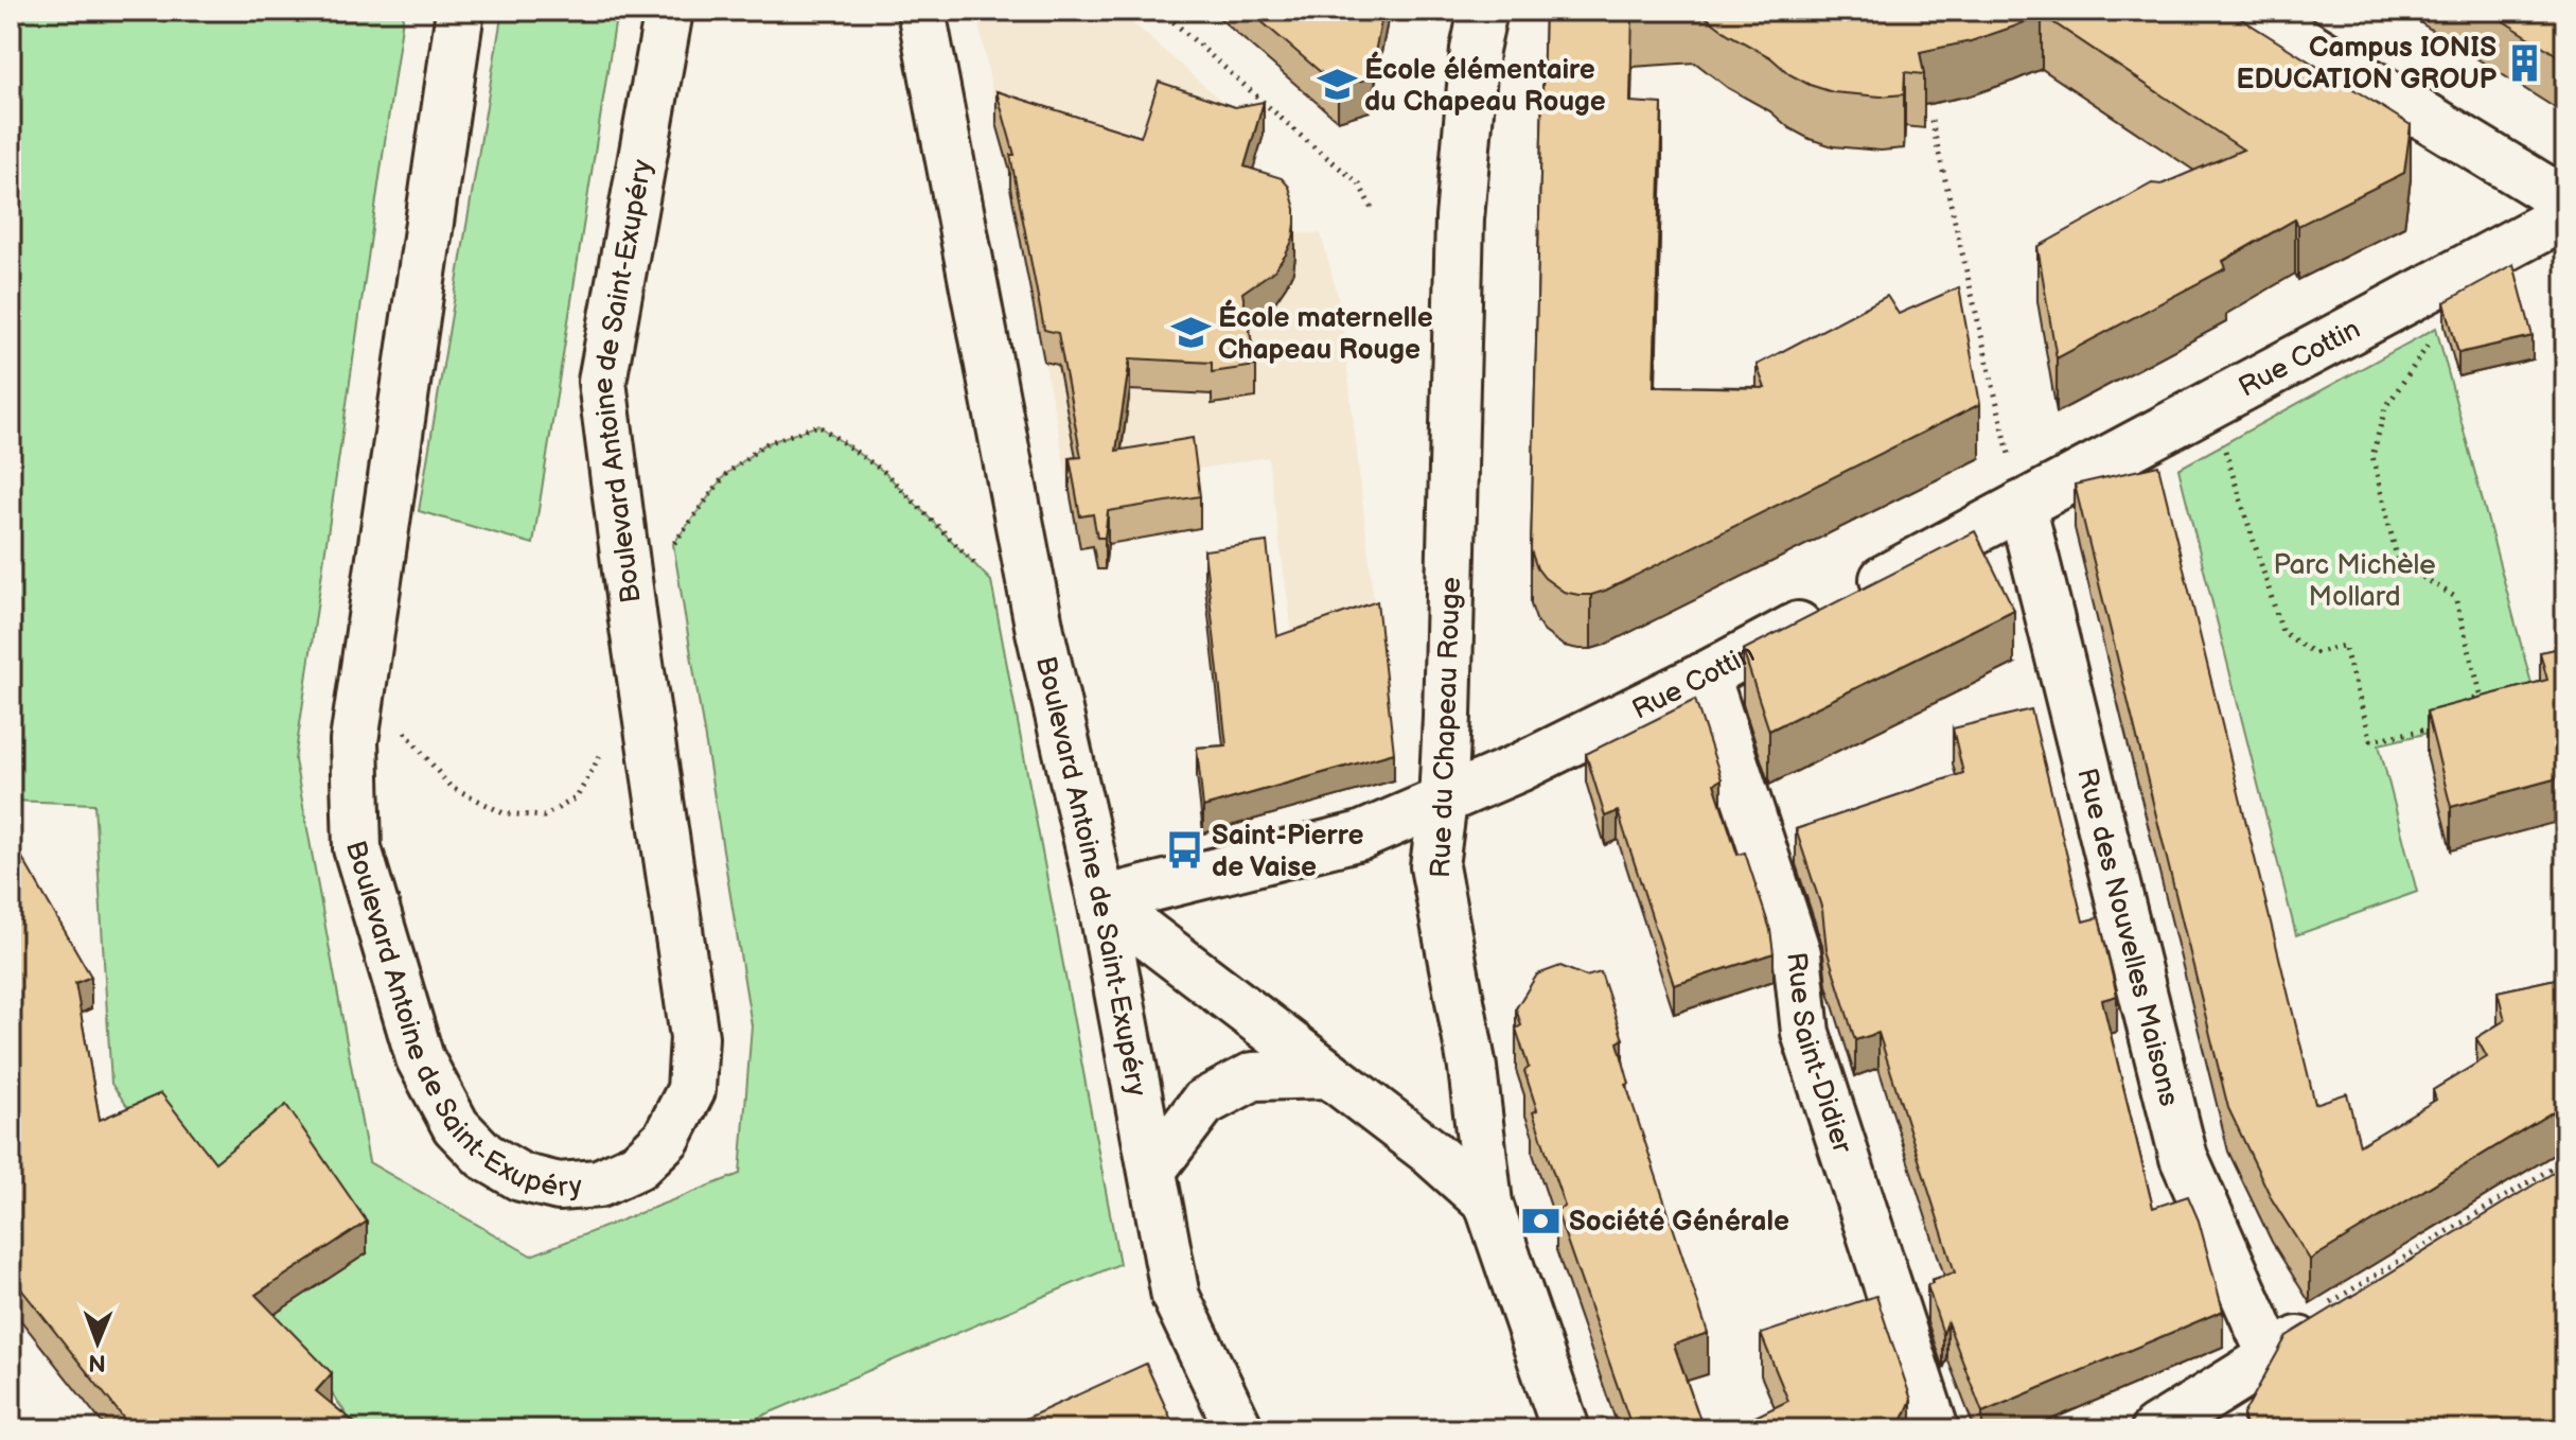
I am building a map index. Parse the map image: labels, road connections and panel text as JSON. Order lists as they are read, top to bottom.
{
  "streets": {
    "street": [
      "Rue Cottin",
      "Boulevard Antoine de Saint-Exupéry",
      "Rue du Chapeau Rouge",
      "Rue des Nouvelles Maisons",
      "Rue Saint-Didier"
    ]
  },
  "crossings": [
    ["Rue Cottin", "Boulevard Antoine de Saint-Exupéry"],
    ["Rue Cottin", "Rue du Chapeau Rouge"],
    ["Rue Cottin", "Rue des Nouvelles Maisons"],
    ["Rue Cottin", "Rue Saint-Didier"]
  ],
  "parks": ["Parc Michèle Mollard"],
  "places": {
    "building": ["Campus IONIS EDUCATION GROUP"],
    "school or university": ["École élémentaire du Chapeau Rouge", "École maternelle Chapeau Rouge"],
    "bus stop": ["Saint-Pierre de Vaise"],
    "bank": ["Société Générale"]
  },
  "north": "bottom"
}
